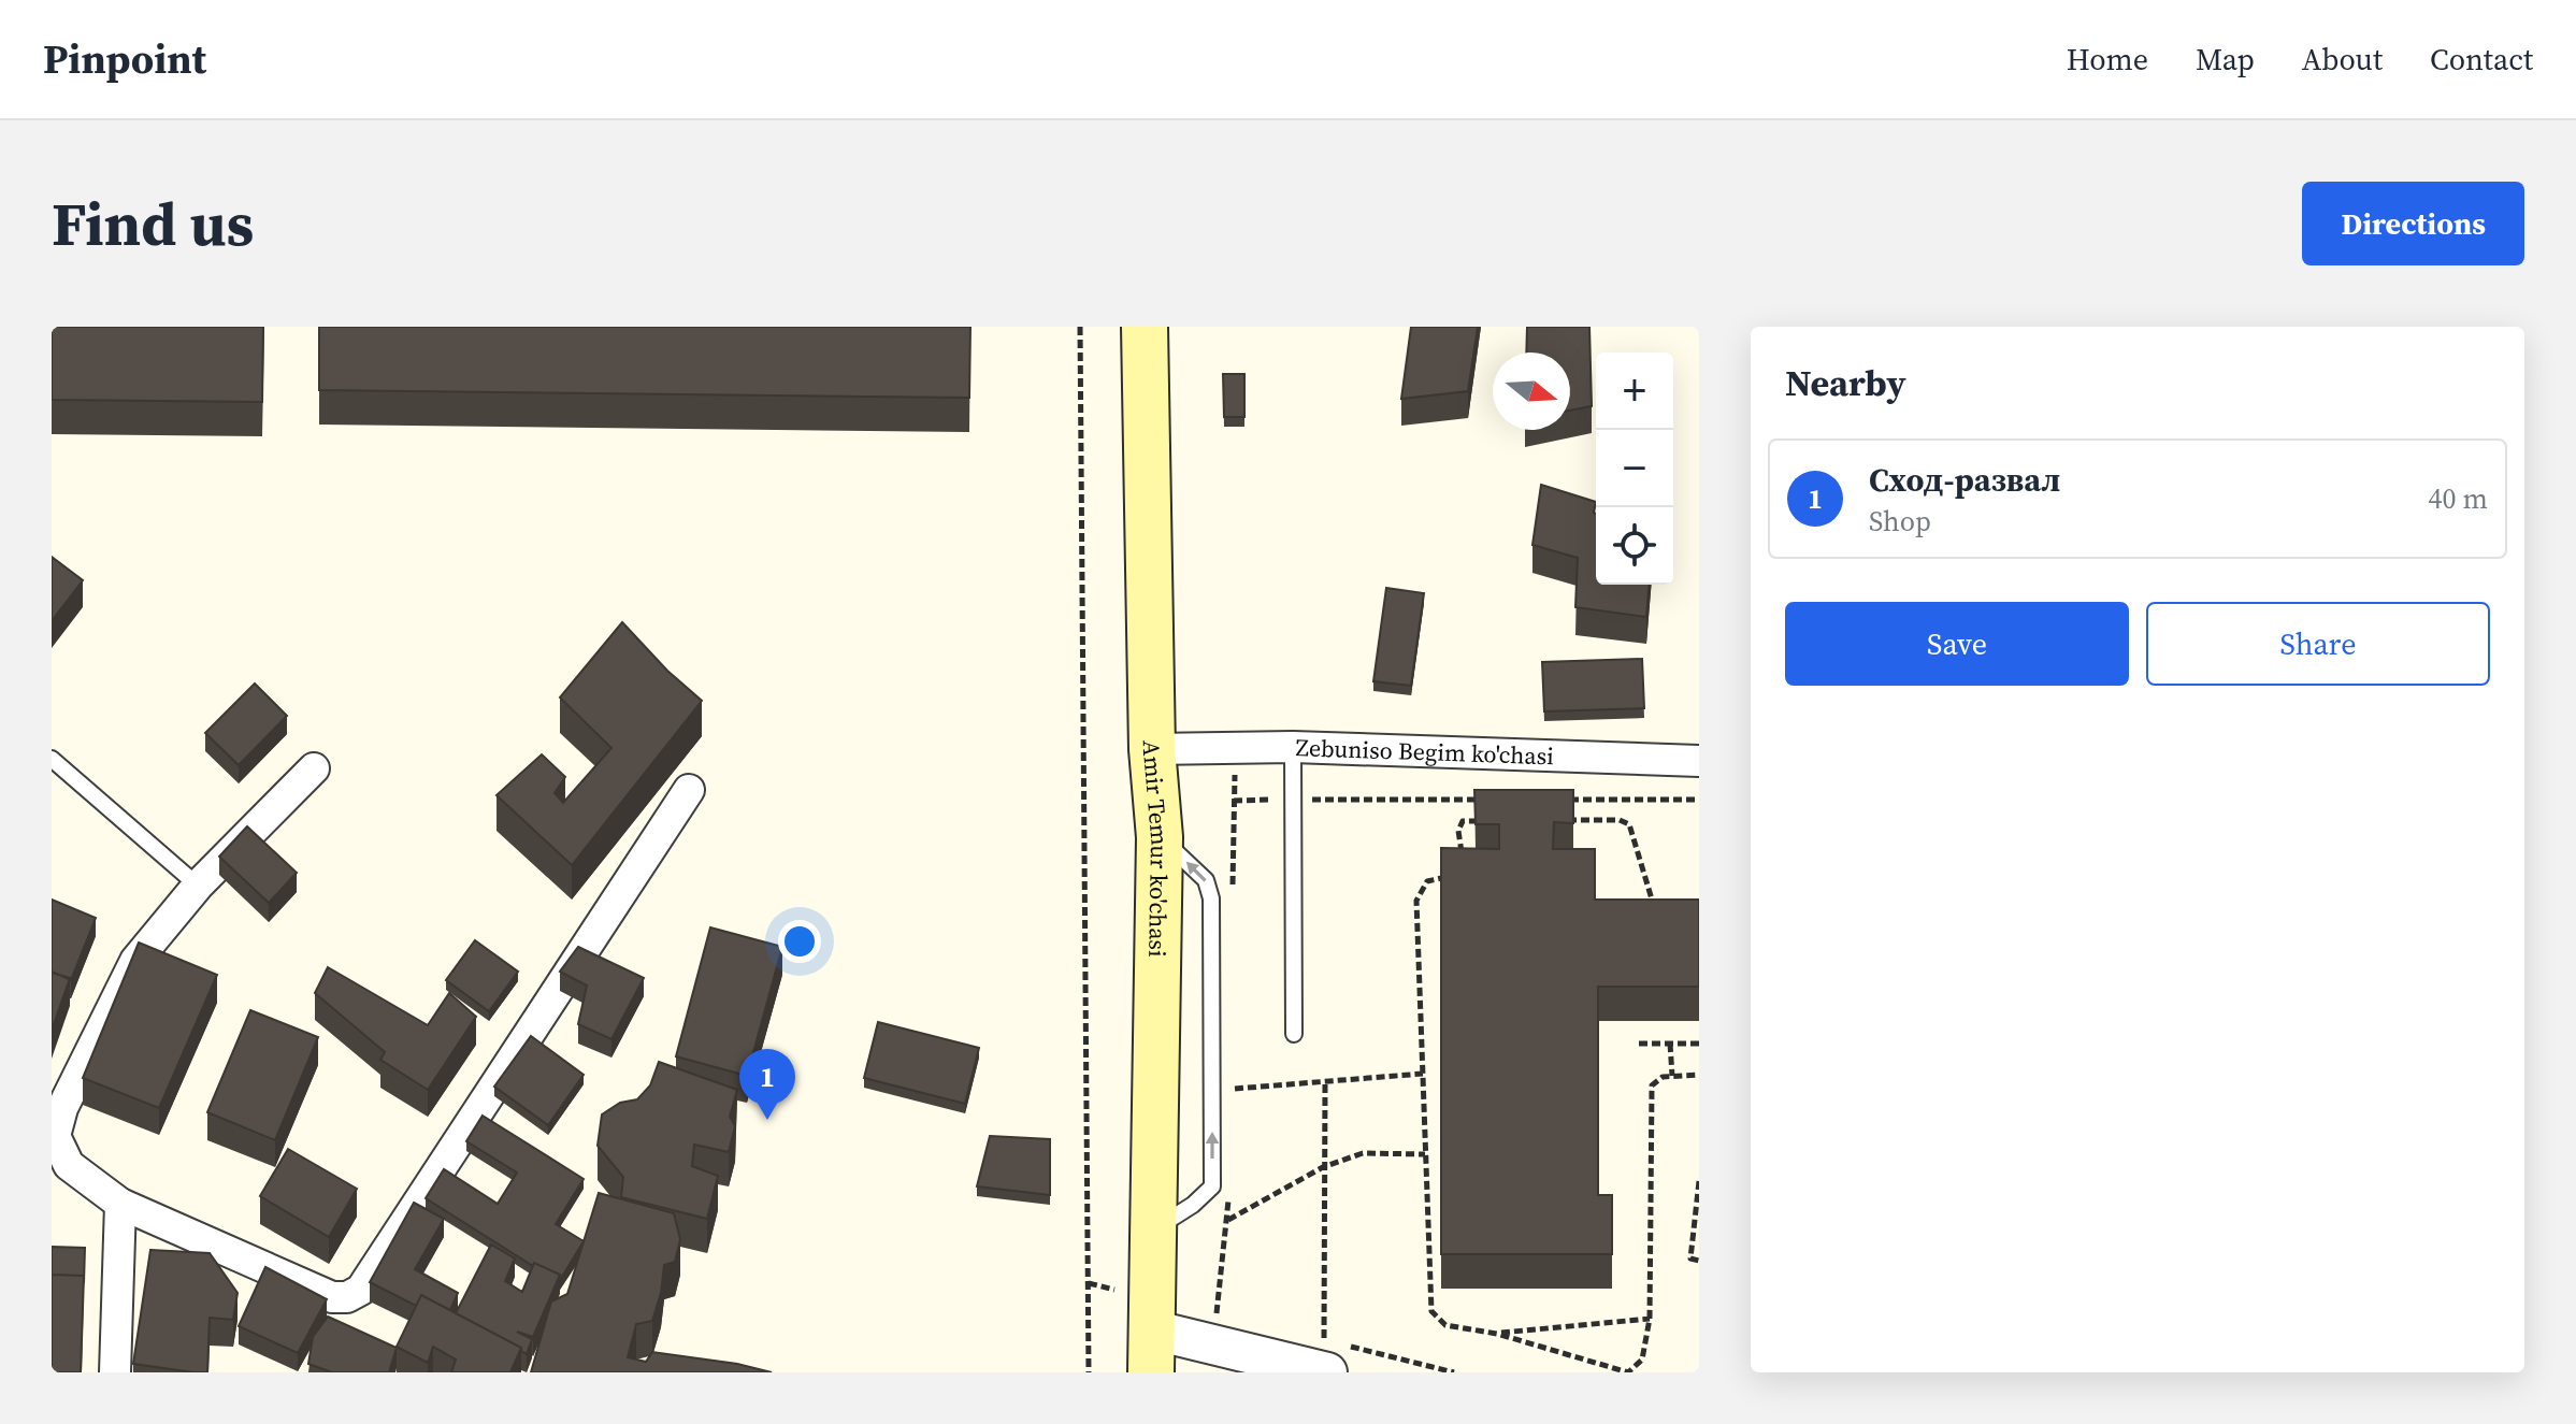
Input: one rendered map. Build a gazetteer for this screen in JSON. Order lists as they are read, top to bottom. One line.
{"streets":{"main road":["Amir Temur ko'chasi"],"street":["Zebuniso Begim ko'chasi"]},"crossings":[["Zebuniso Begim ko'chasi","Amir Temur ko'chasi"]],"north":"right","page":{"header":"Pinpoint","nav":["Home","Map","About","Contact"],"buttons":["Directions",["Save","Share"]],"title":"Find us","heading":"Nearby","map_buttons":["+","−"],"list":[{"mark":"1","name":"Сход-развал","note":"Shop","value":"40 m"}],"pins":"1"}}
